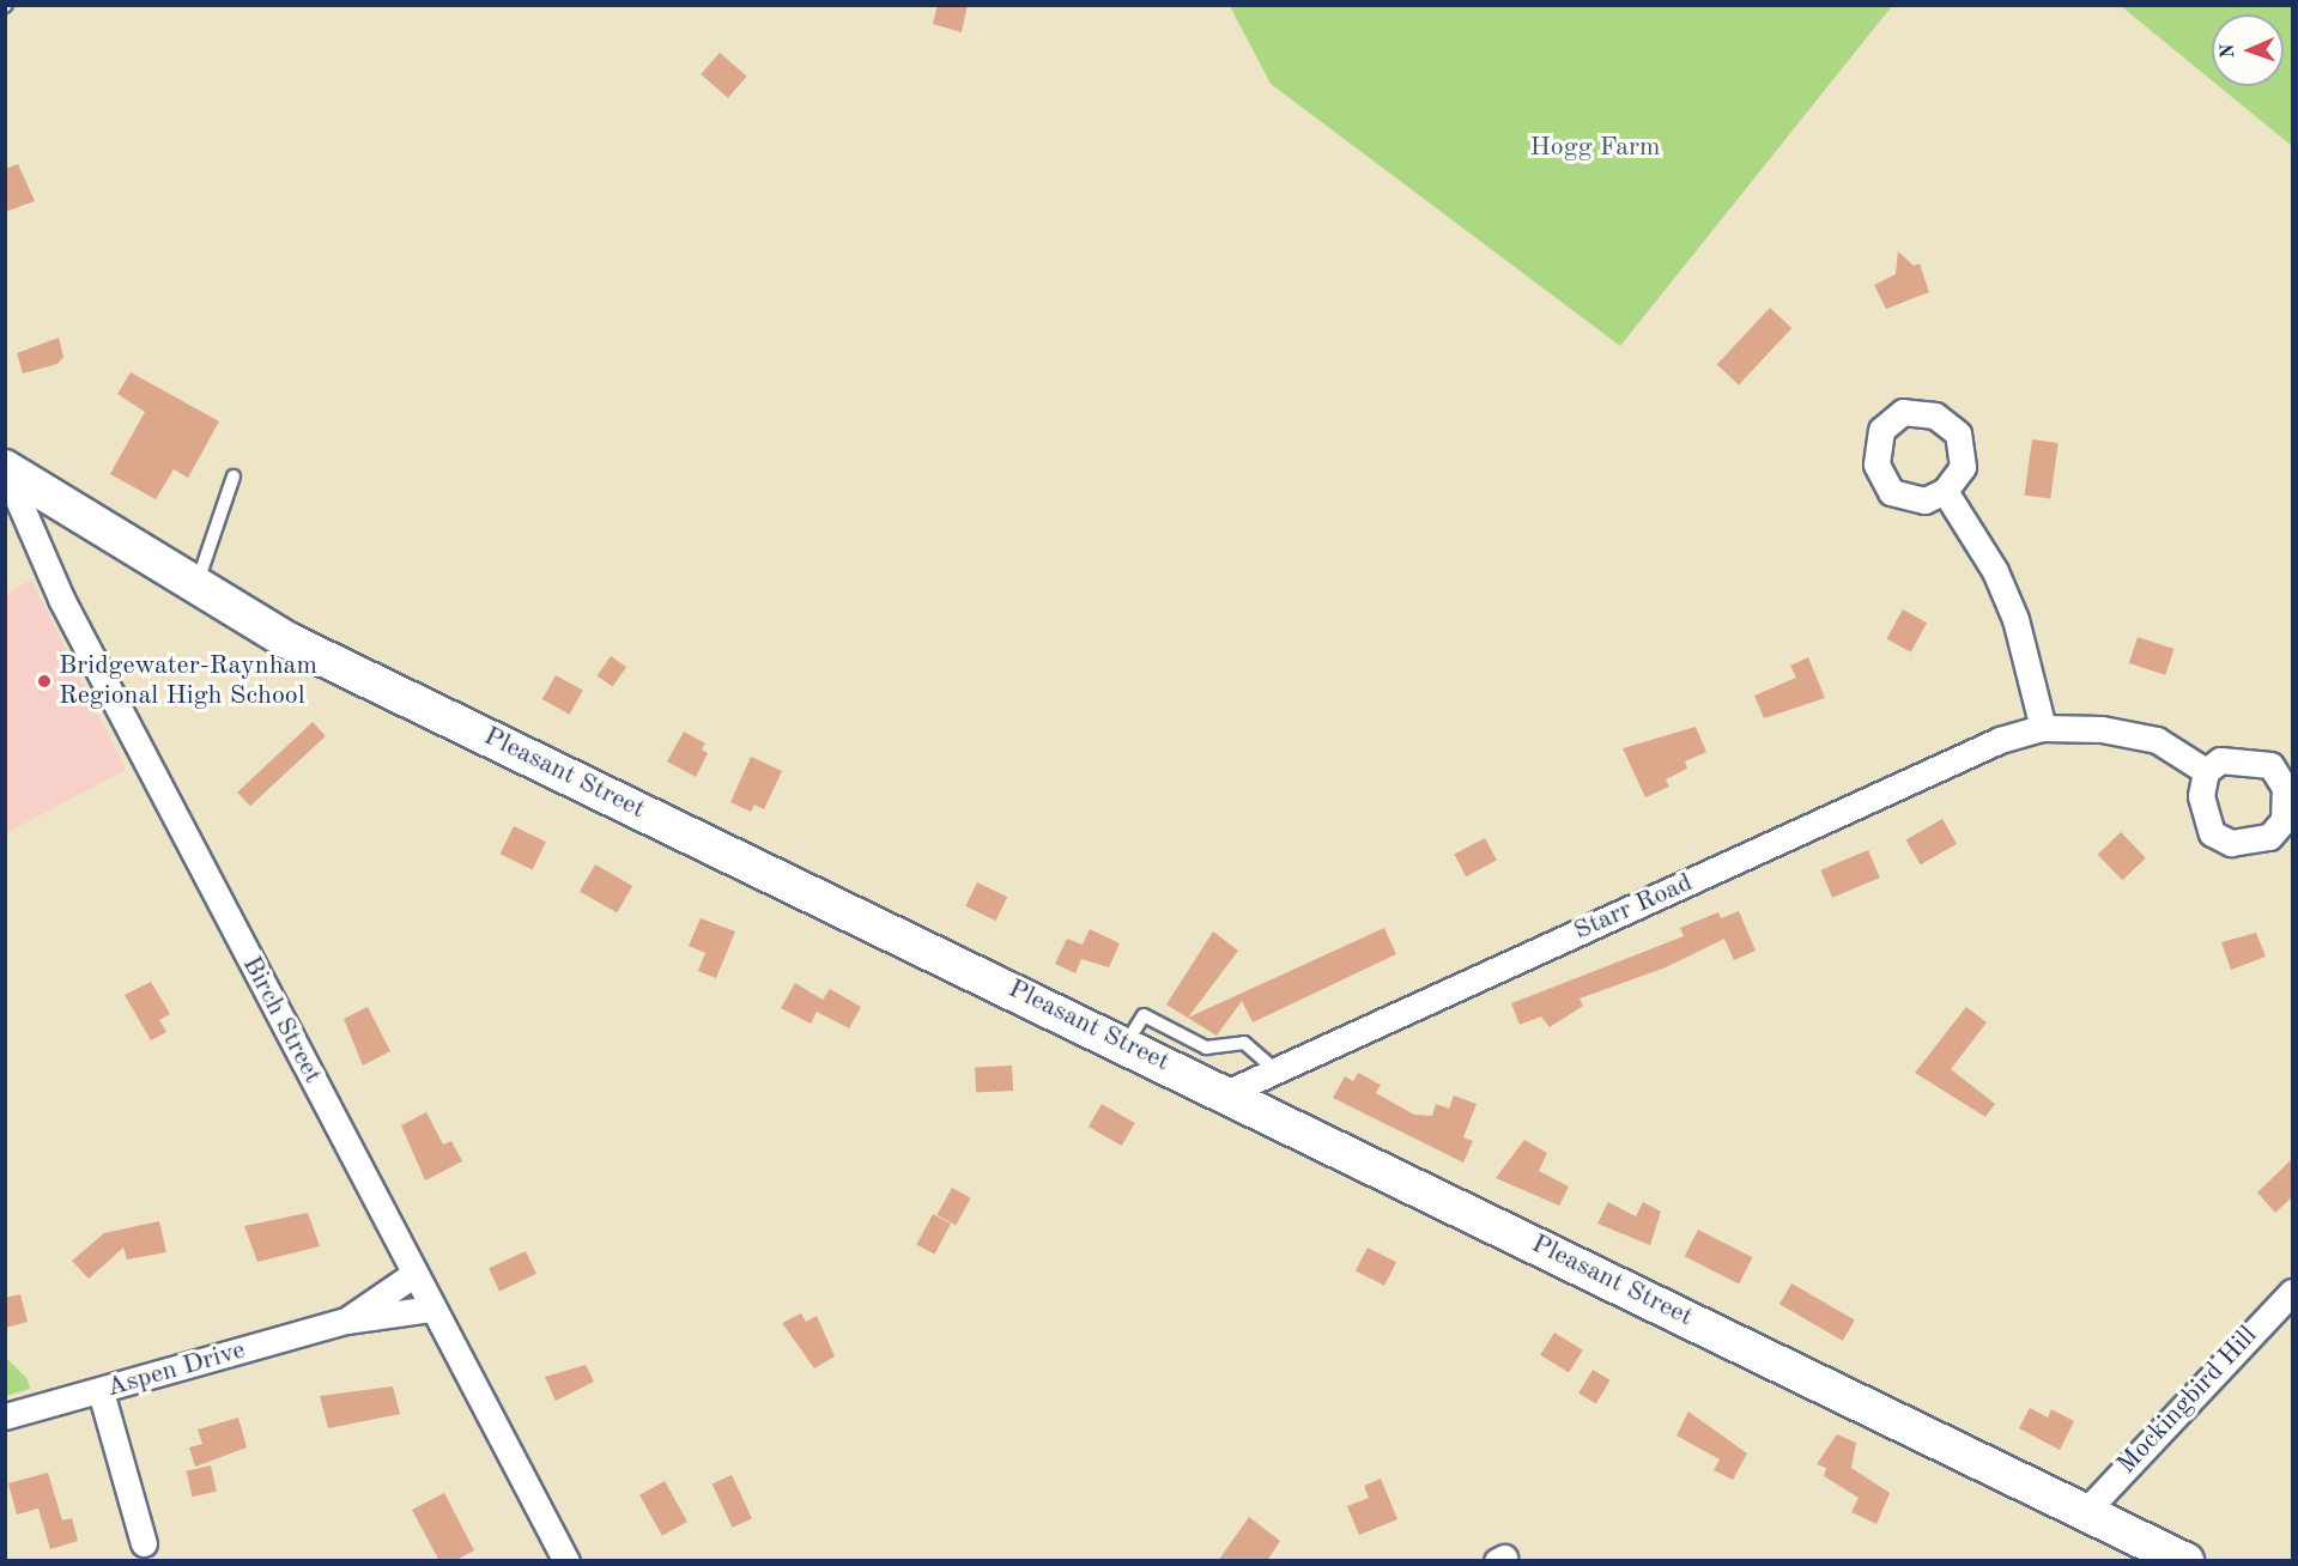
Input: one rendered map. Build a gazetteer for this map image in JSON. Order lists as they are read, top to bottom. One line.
{"streets":{"main road":["Pleasant Street"],"street":["Starr Road","Birch Street","Aspen Drive","Mockingbird Hill"]},"crossings":[["Pleasant Street","Starr Road"],["Pleasant Street","Birch Street"],["Pleasant Street","Mockingbird Hill"],["Birch Street","Aspen Drive"]],"parks":["Hogg Farm"],"places":["Bridgewater-Raynham Regional High School"],"north":"left"}
